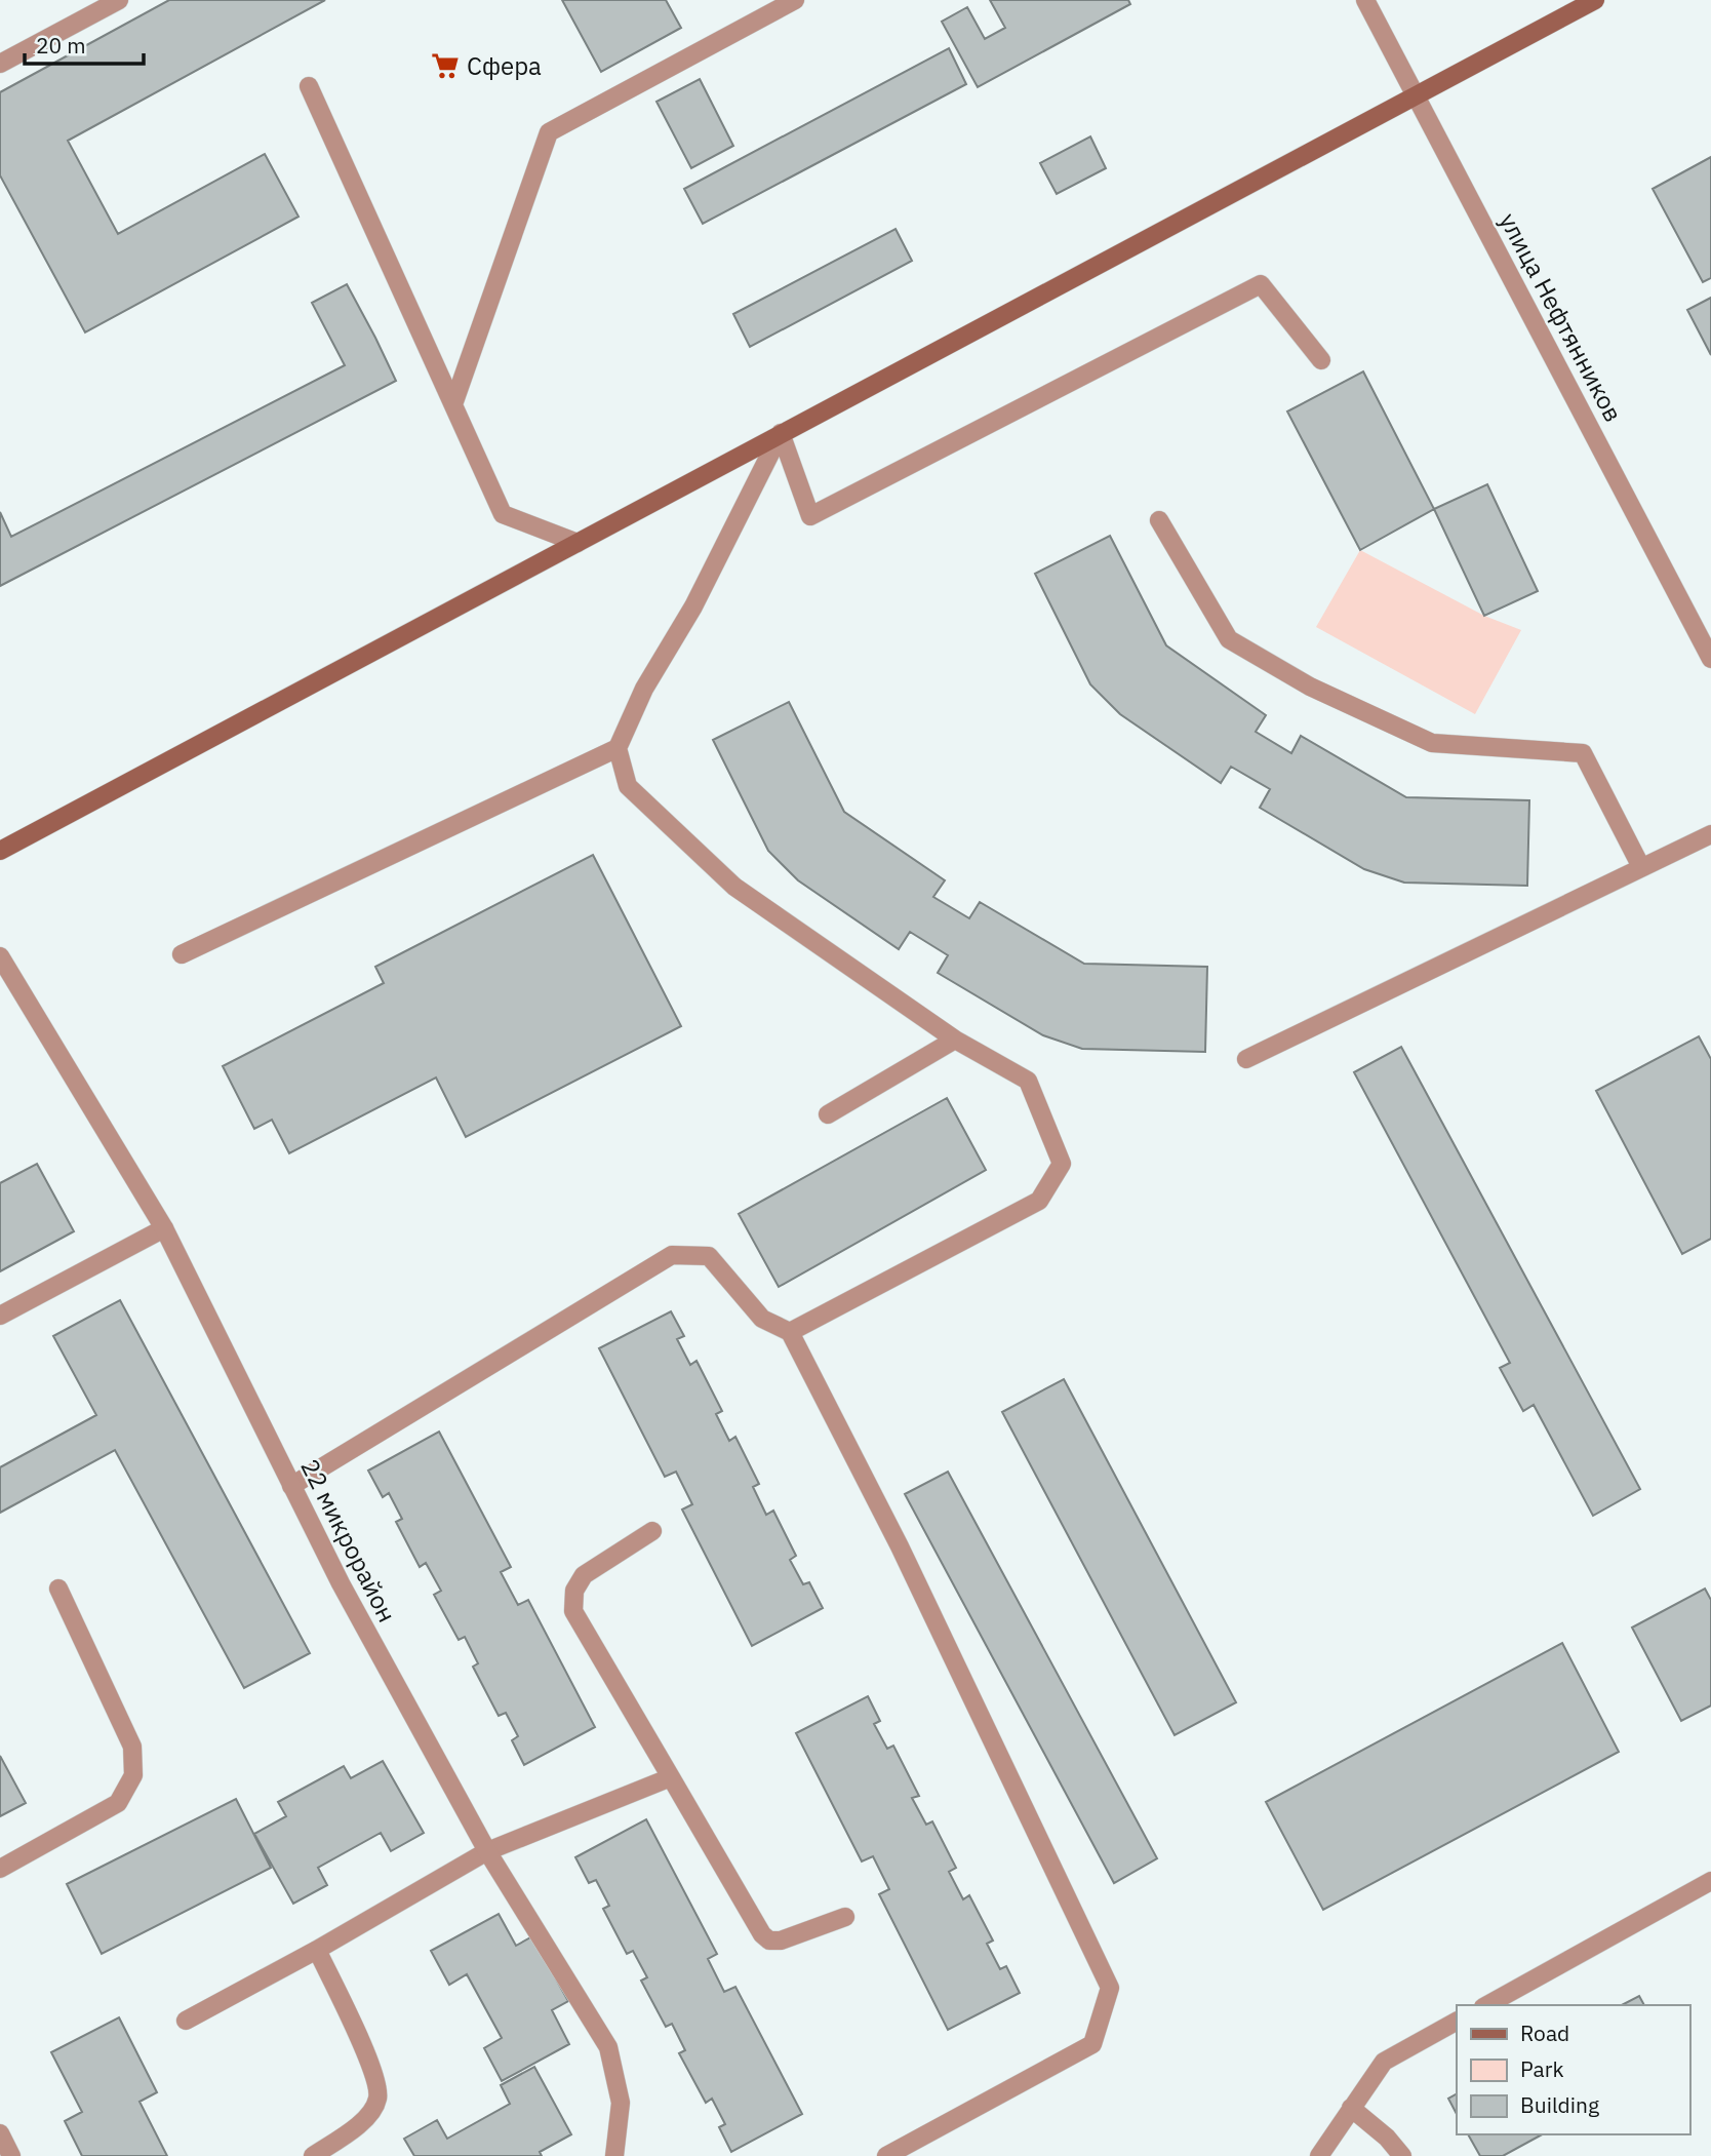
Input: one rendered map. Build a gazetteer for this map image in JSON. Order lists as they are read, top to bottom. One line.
{"streets":{"street":["улица Нефтянников","22 микрорайон"]},"places":{"supermarket":["Сфера"]},"legend":["Road","Park","Building"],"scale_bar":"20 m"}
